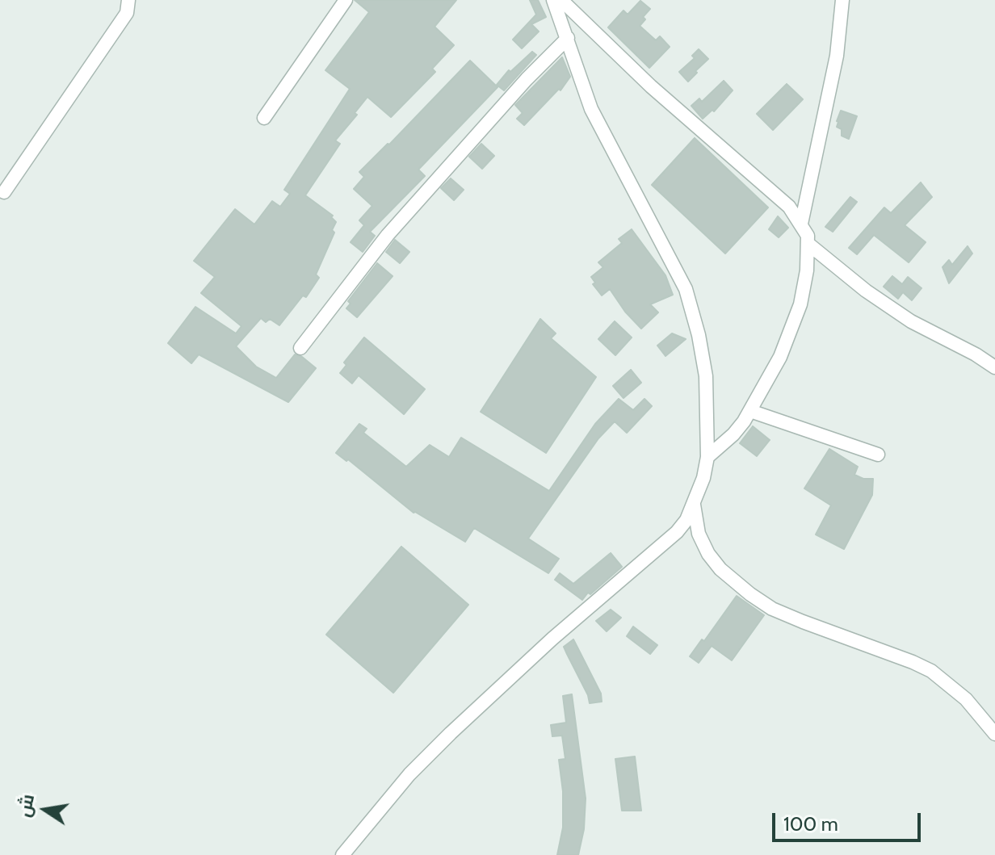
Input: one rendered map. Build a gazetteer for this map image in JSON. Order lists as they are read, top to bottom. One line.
{"scale_bar":"100 m","north":"left"}
